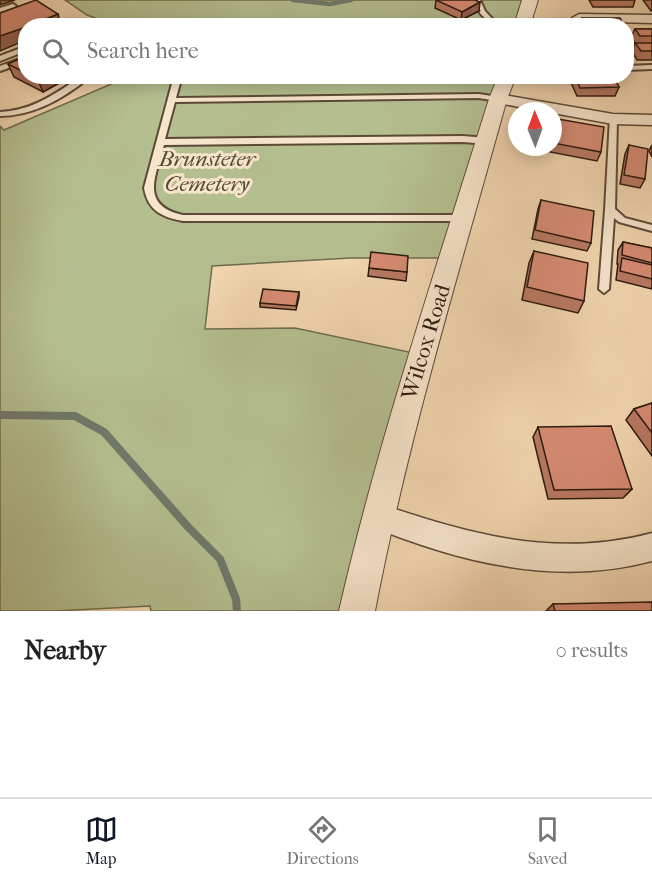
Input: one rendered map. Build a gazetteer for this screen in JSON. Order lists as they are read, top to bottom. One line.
{"streets":{"street":["Wilcox Road"]},"parks":["Brunsteter Cemetery"],"north":"top","page":{"search":"Search here","heading":["Nearby","0 results"],"nav":["Map","Directions","Saved"]}}
